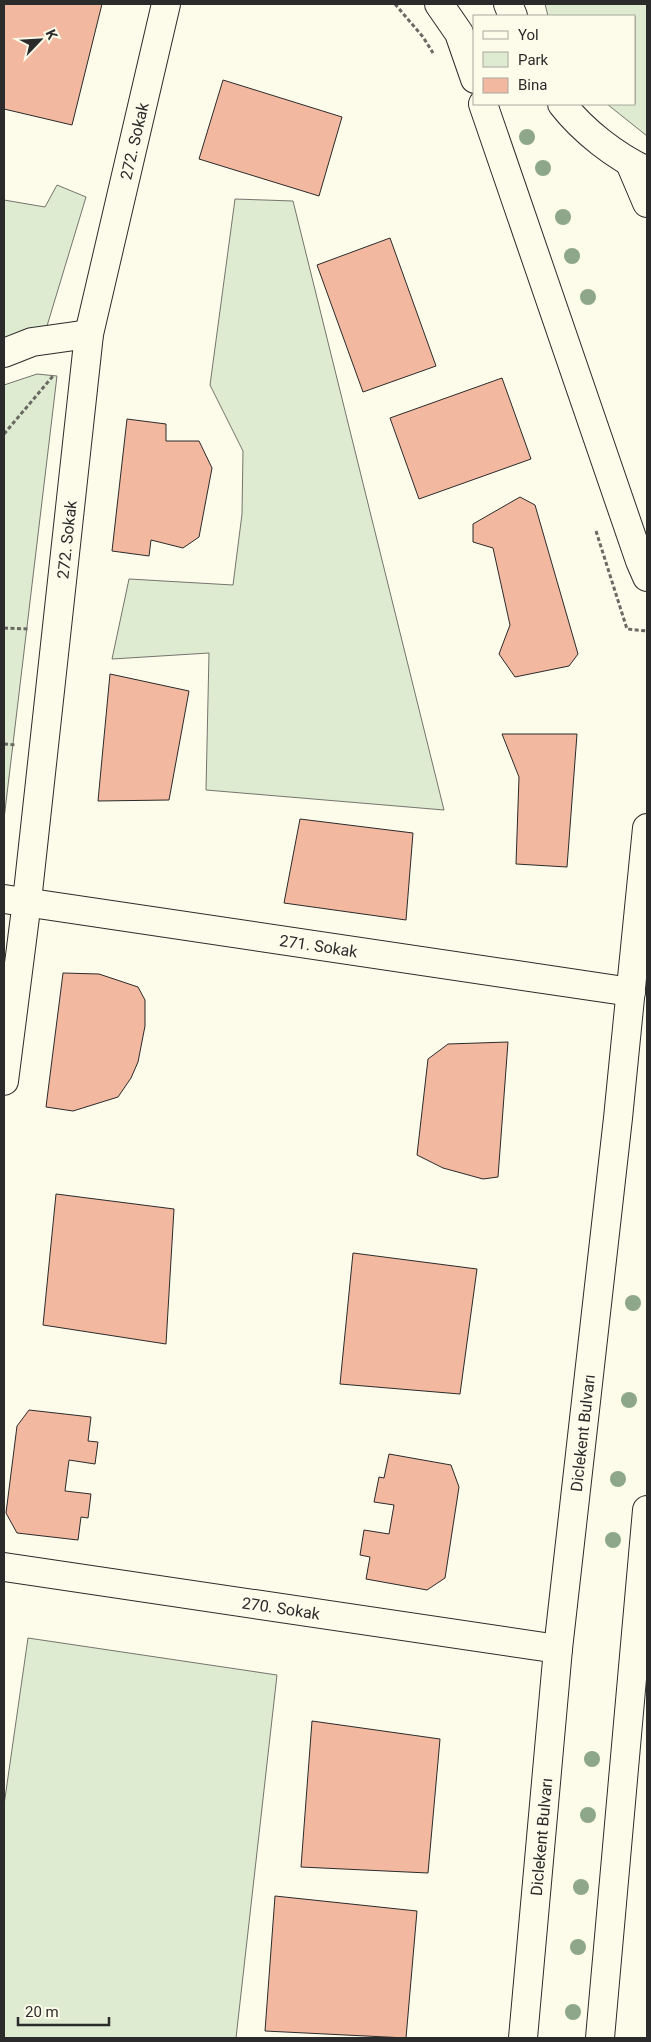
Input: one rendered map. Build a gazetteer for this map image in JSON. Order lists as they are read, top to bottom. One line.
{"streets":{"main road":["272. Sokak","271. Sokak","Diclekent Bulvarı","270. Sokak"]},"crossings":[["272. Sokak","271. Sokak"],["271. Sokak","Diclekent Bulvarı"],["Diclekent Bulvarı","270. Sokak"]],"legend":["Yol","Park","Bina"],"scale_bar":"20 m","north":"top right"}
